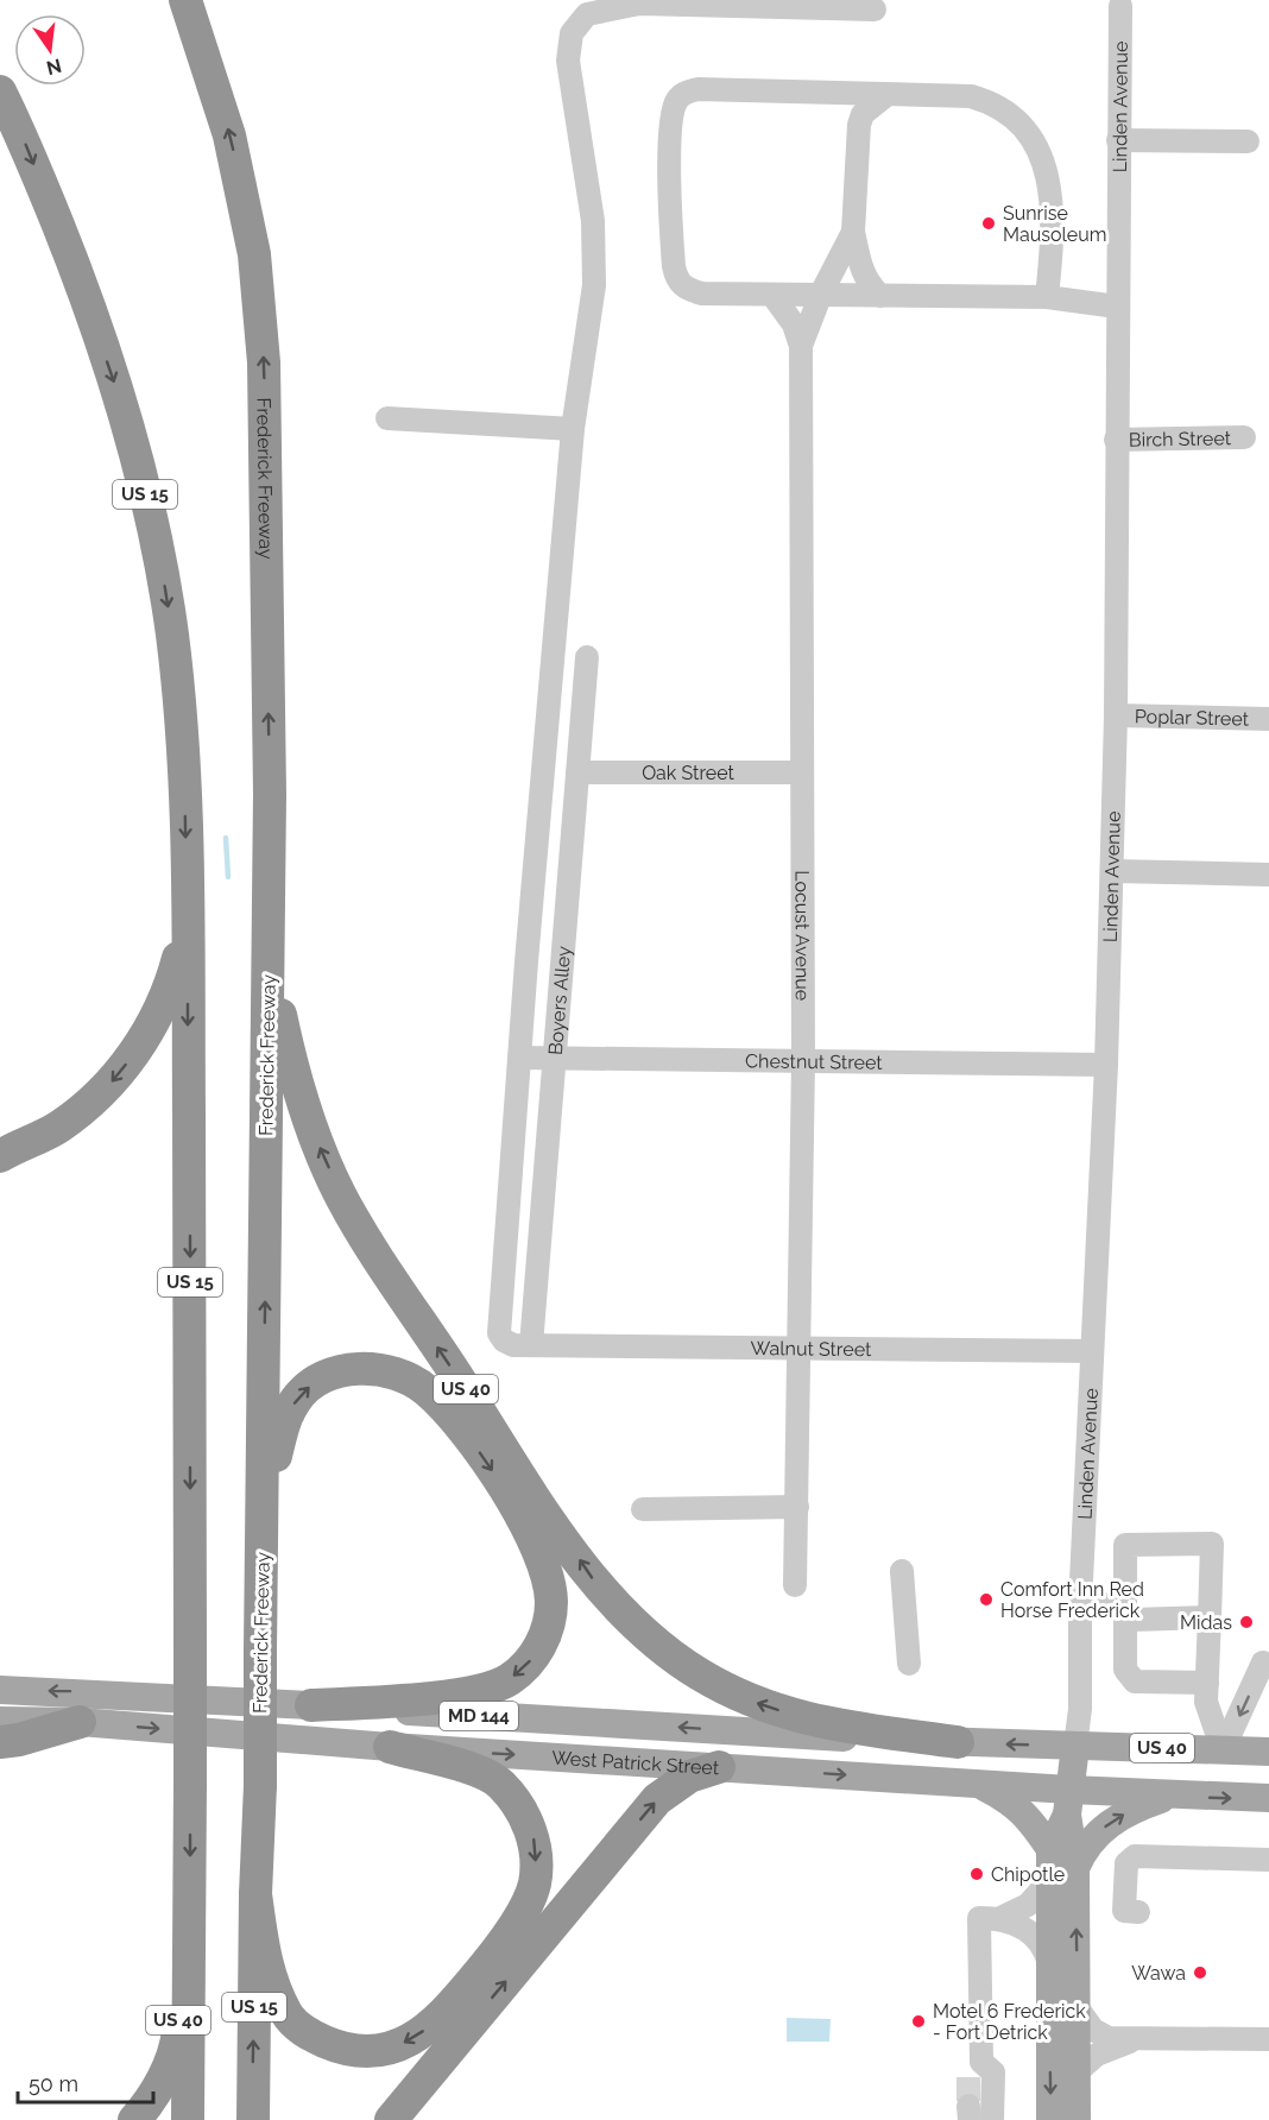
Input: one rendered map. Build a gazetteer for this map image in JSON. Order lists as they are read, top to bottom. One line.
{"streets":{"highway":["Frederick Freeway","US 15","US 40"],"main road":["MD 144","West Patrick Street"],"street":["Linden Avenue","Birch Street","Poplar Street","Oak Street","Locust Avenue","Boyers Alley","Chestnut Street","Walnut Street"]},"crossings":[["Linden Avenue","Birch Street"],["Linden Avenue","Poplar Street"],["Linden Avenue","Chestnut Street"],["Linden Avenue","Walnut Street"],["Linden Avenue","West Patrick Street"],["Frederick Freeway","US 40"],["US 15","US 40"],["Oak Street","Locust Avenue"],["Oak Street","Boyers Alley"],["Locust Avenue","Chestnut Street"],["Locust Avenue","Walnut Street"],["Boyers Alley","Chestnut Street"],["Boyers Alley","Walnut Street"],["Chestnut Street","Walnut Street"],["US 40","West Patrick Street"]],"places":["Sunrise Mausoleum","Comfort Inn Red Horse Frederick","Midas","Chipotle","Wawa","Motel 6 Frederick - Fort Detrick"],"scale_bar":"50 m","north":"bottom"}
